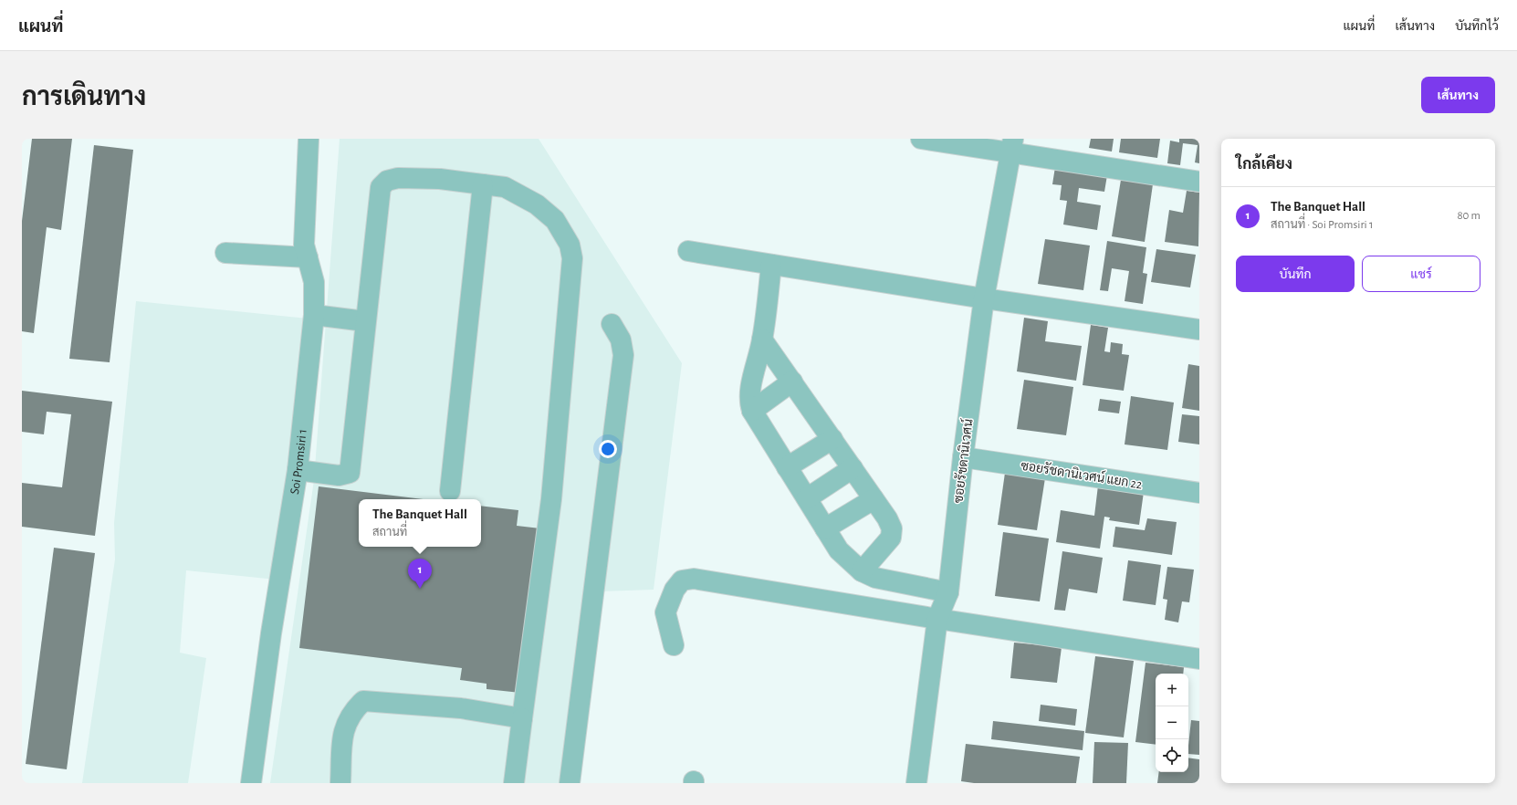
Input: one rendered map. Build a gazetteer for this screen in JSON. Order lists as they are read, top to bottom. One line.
{"streets":{"street":["ซอยรัชดานิเวศน์","Soi Promsiri 1","ซอยรัชดานิเวศน์ แยก 22"]},"crossings":[["ซอยรัชดานิเวศน์","ซอยรัชดานิเวศน์ แยก 22"]],"page":{"header":"แผนที่","nav":["แผนที่","เส้นทาง","บันทึกไว้"],"buttons":["เส้นทาง",["บันทึก","แชร์"]],"title":"การเดินทาง","heading":"ใกล้เคียง","list":[{"mark":"1","name":"The Banquet Hall","note":"สถานที่ · Soi Promsiri 1","value":"80 m"}],"popup":["The Banquet Hall","สถานที่"],"pins":"1","map_buttons":["+","−"]}}
